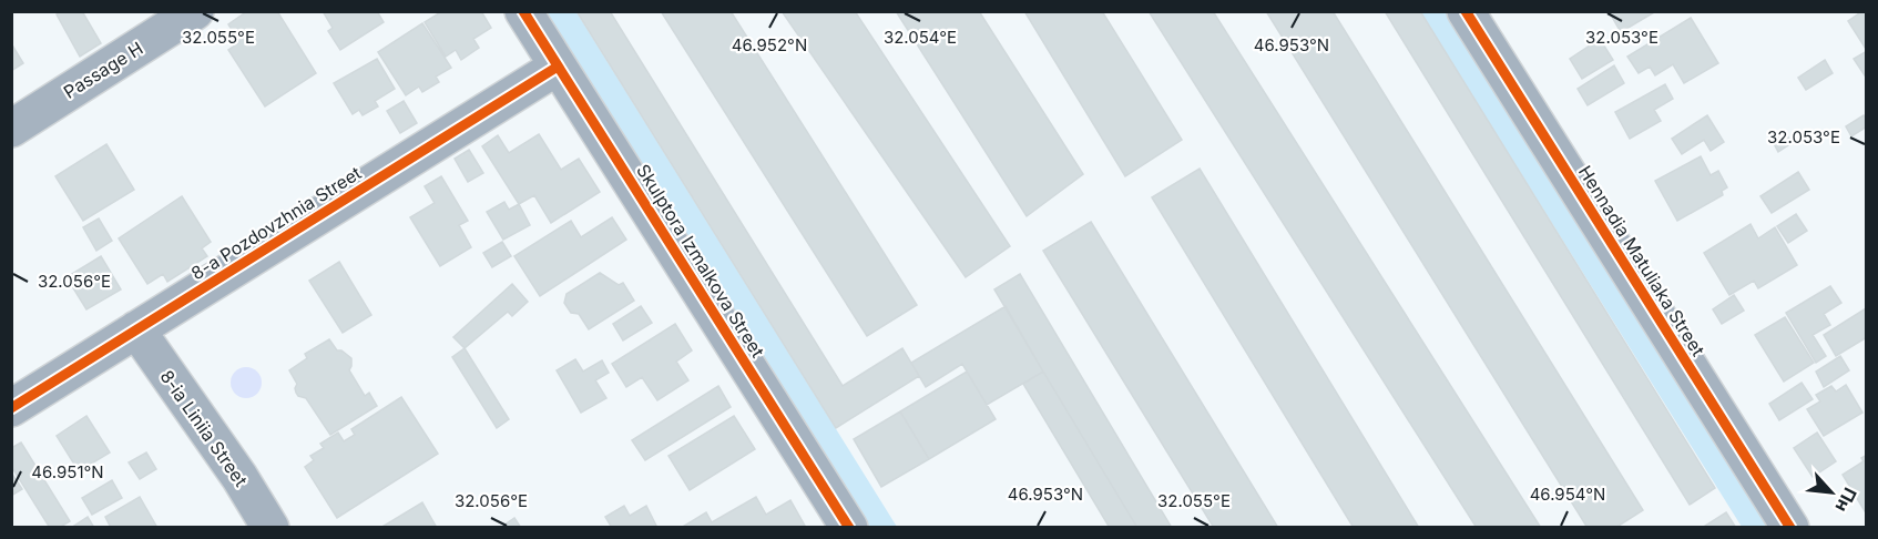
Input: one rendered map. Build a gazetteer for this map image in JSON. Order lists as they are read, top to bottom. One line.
{"streets":{"street":["Passage H","8-a Pozdovzhnia Street","Skulptora Izmalkova Street","Hennadia Matuliaka Street","8-ia Liniia Street"]},"crossings":[["8-a Pozdovzhnia Street","Skulptora Izmalkova Street"],["8-a Pozdovzhnia Street","8-ia Liniia Street"]],"north":"bottom right","coordinates":["32.055°E","32.054°E","32.053°E","46.952°N","46.953°N","32.056°E","46.951°N","46.954°N"]}
